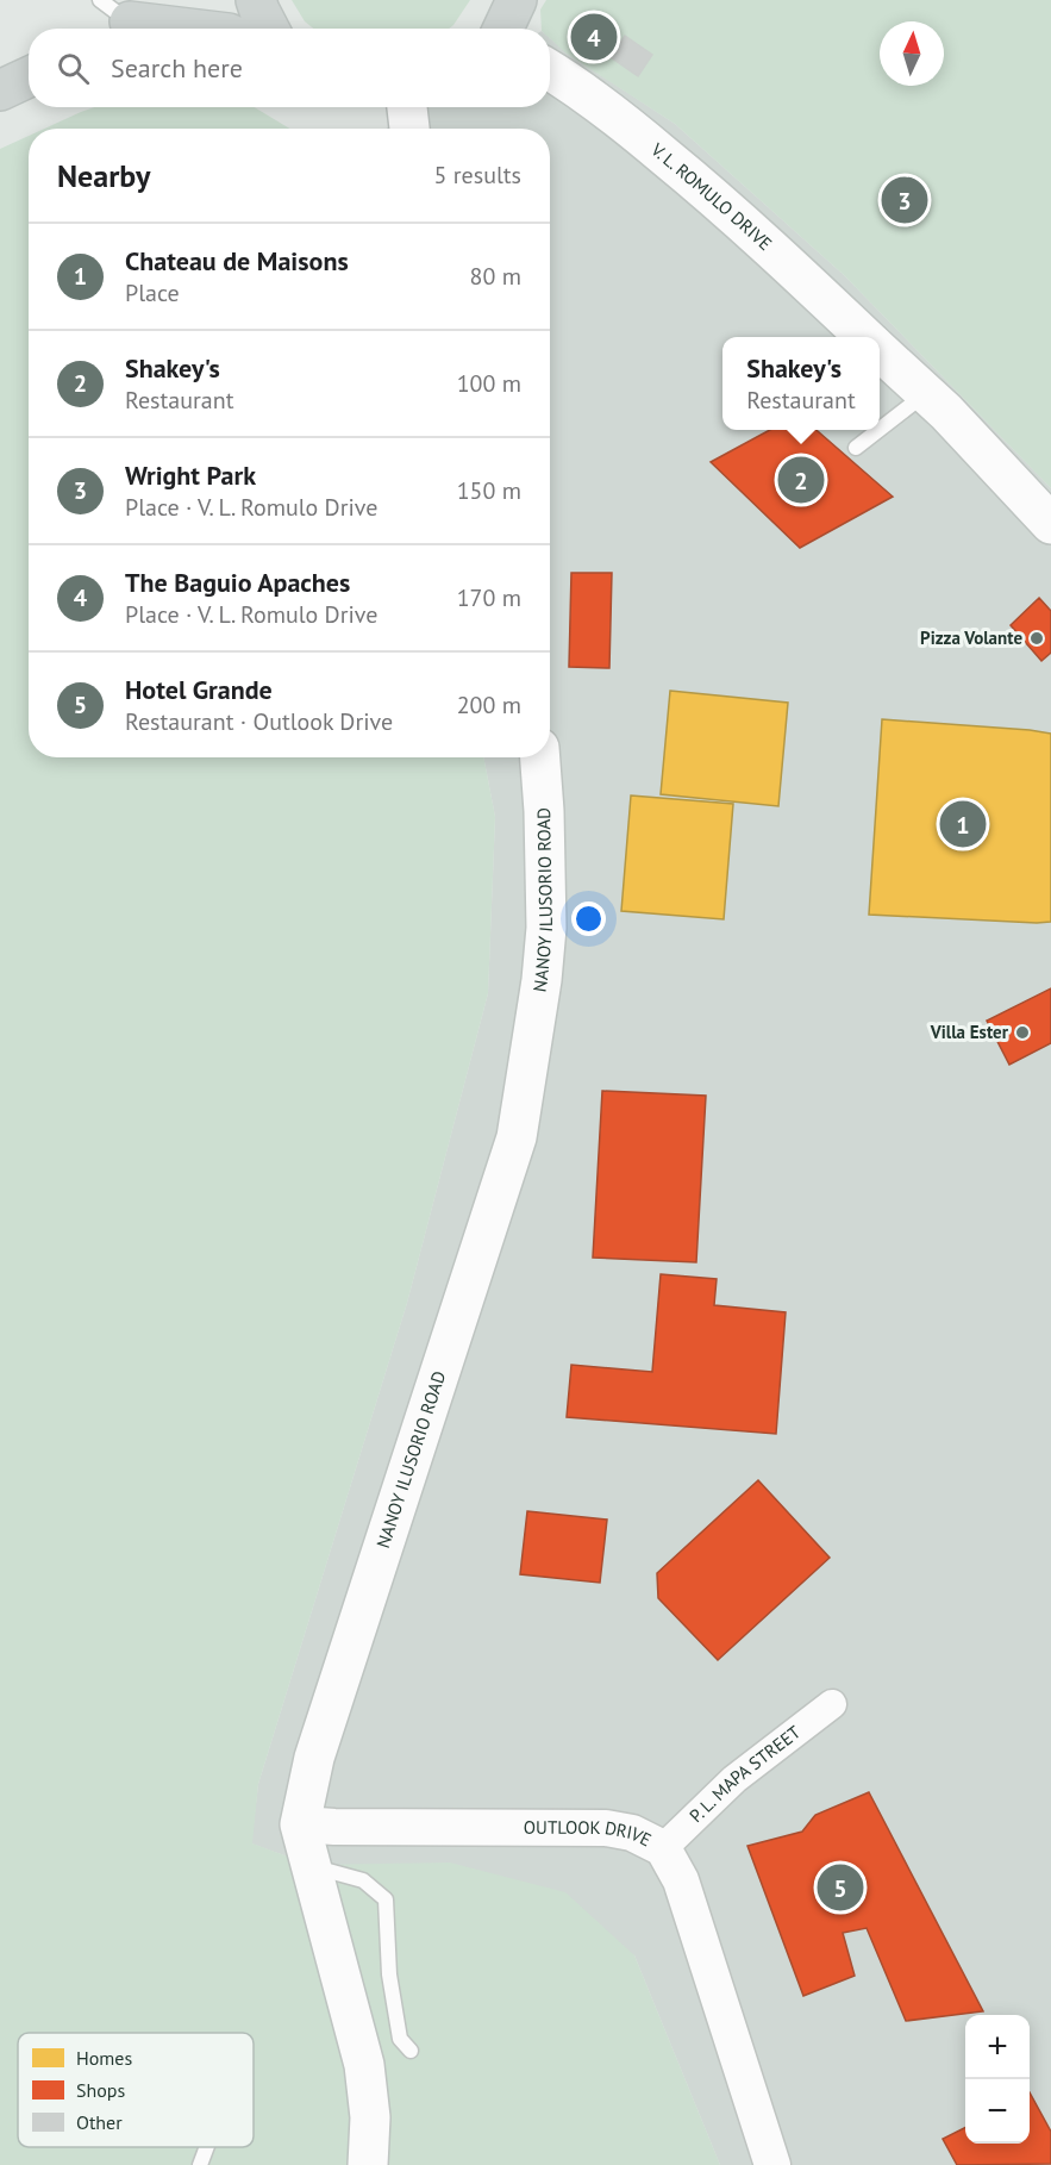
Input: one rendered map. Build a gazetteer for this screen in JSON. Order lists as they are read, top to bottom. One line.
{"streets":{"main road":["V. L. ROMULO DRIVE","NANOY ILUSORIO ROAD"],"street":["P. L. MAPA STREET","OUTLOOK DRIVE"]},"crossings":[["NANOY ILUSORIO ROAD","OUTLOOK DRIVE"],["P. L. MAPA STREET","OUTLOOK DRIVE"]],"places":["Pizza Volante","Villa Ester"],"legend":["Homes","Shops","Other"],"north":"top","page":{"pins":["4","3","2","1","5"],"search":"Search here","heading":["Nearby","5 results"],"list":[{"mark":"1","name":"Chateau de Maisons","note":"Place","value":"80 m"},{"mark":"2","name":"Shakey's","note":"Restaurant","value":"100 m"},{"mark":"3","name":"Wright Park","note":"Place · V. L. Romulo Drive","value":"150 m"},{"mark":"4","name":"The Baguio Apaches","note":"Place · V. L. Romulo Drive","value":"170 m"},{"mark":"5","name":"Hotel Grande","note":"Restaurant · Outlook Drive","value":"200 m"}],"popup":["Shakey's","Restaurant"],"map_buttons":["+","−"]}}
